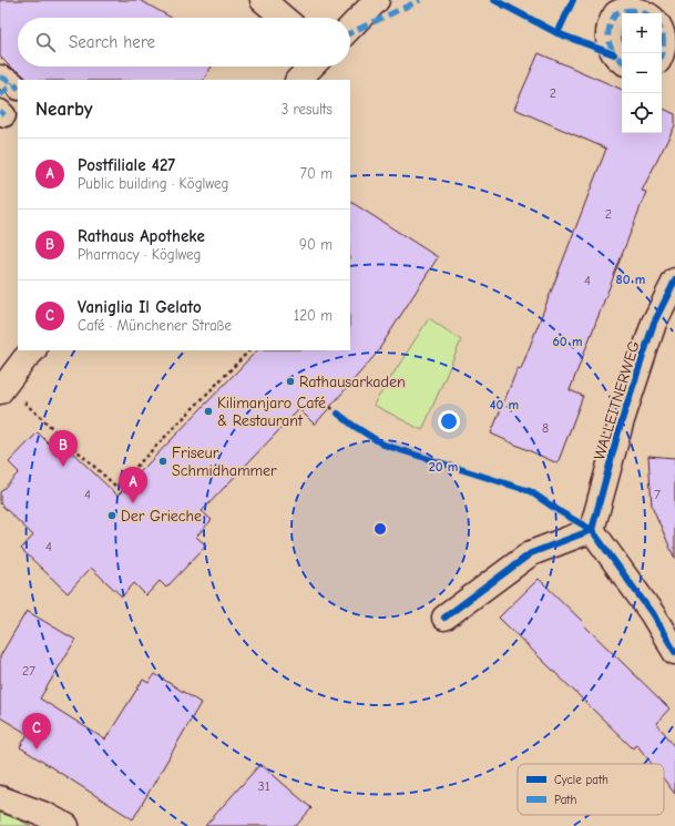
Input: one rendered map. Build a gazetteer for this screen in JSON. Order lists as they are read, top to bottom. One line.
{"streets":{"street":["WALLEITNERWEG"]},"places":["Rathausarkaden","Kilimanjaro Café & Restaurant","Friseur Schmidhammer","Der Grieche"],"house_numbers":["2","2","4","8","4","7","4","27","31"],"legend":["Cycle path","Path"],"page":{"map_buttons":["+","−"],"search":"Search here","heading":["Nearby","3 results"],"list":[{"mark":"A","name":"Postfiliale 427","note":"Public building · Köglweg","value":"70 m"},{"mark":"B","name":"Rathaus Apotheke","note":"Pharmacy · Köglweg","value":"90 m"},{"mark":"C","name":"Vaniglia Il Gelato","note":"Café · Münchener Straße","value":"120 m"}],"pins":["B","A","C"]},"rings":["80 m","60 m","40 m","20 m"]}
